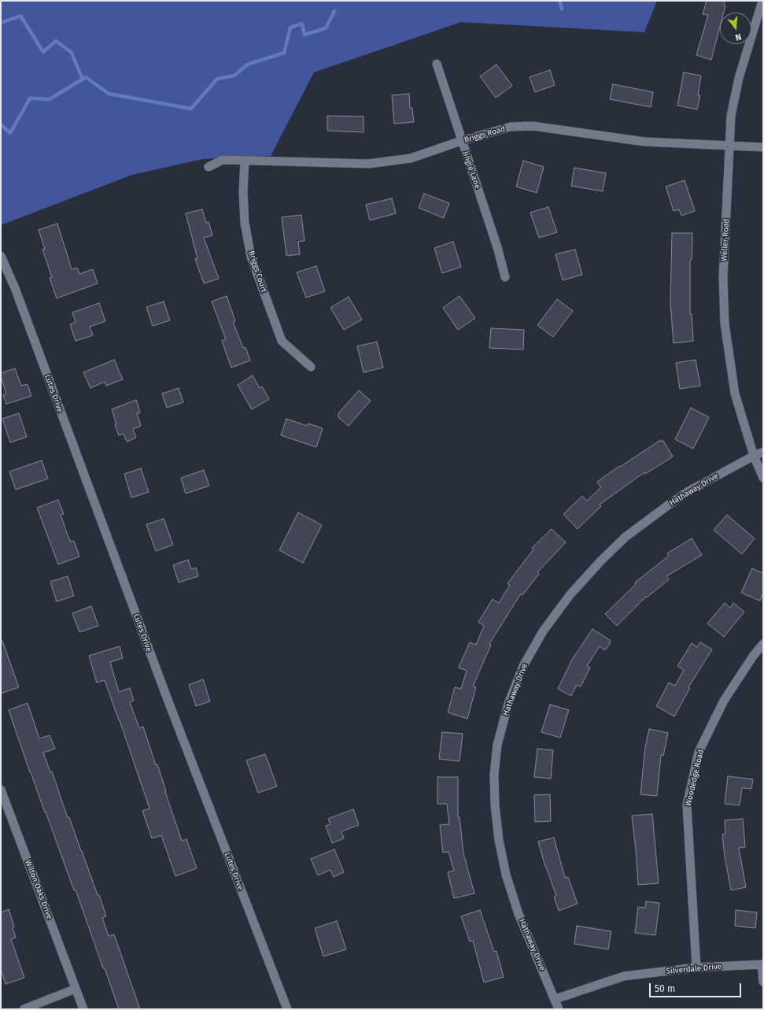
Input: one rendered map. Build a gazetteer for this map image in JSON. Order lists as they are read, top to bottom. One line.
{"streets":{"street":["Briggs Road","Jingle Lane","Weller Road","Briggs Court","Lutes Drive","Hathaway Drive","Woodedge Road","Wilton Oaks Drive","Silverdale Drive"]},"crossings":[["Briggs Road","Jingle Lane"],["Briggs Road","Weller Road"],["Briggs Road","Briggs Court"],["Weller Road","Hathaway Drive"],["Hathaway Drive","Silverdale Drive"],["Woodedge Road","Silverdale Drive"]],"scale_bar":"50 m","north":"bottom"}
